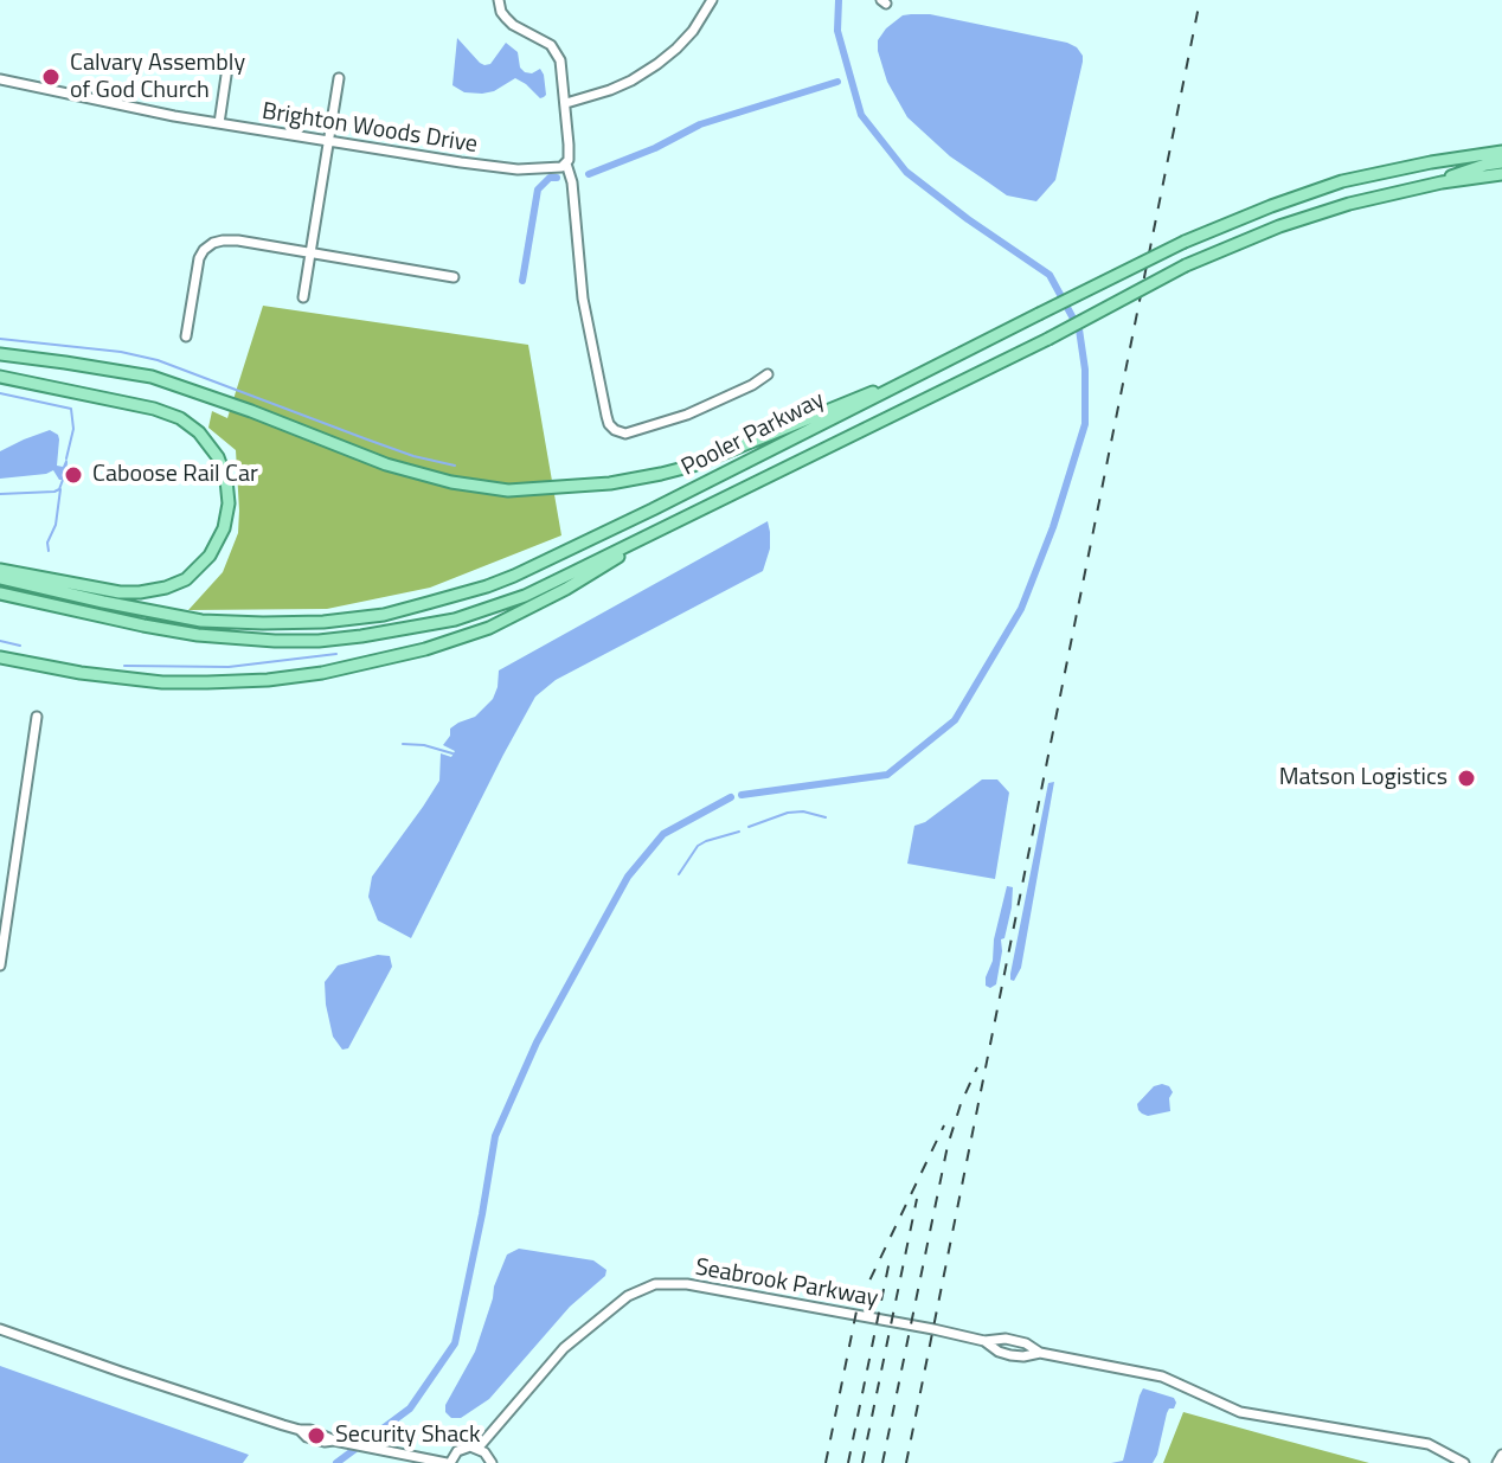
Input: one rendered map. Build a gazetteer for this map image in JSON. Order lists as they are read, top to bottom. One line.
{"streets":{"main road":["Pooler Parkway"],"street":["Brighton Woods Drive","Seabrook Parkway"]},"places":["Calvary Assembly of God Church","Caboose Rail Car","Matson Logistics","Security Shack"]}
